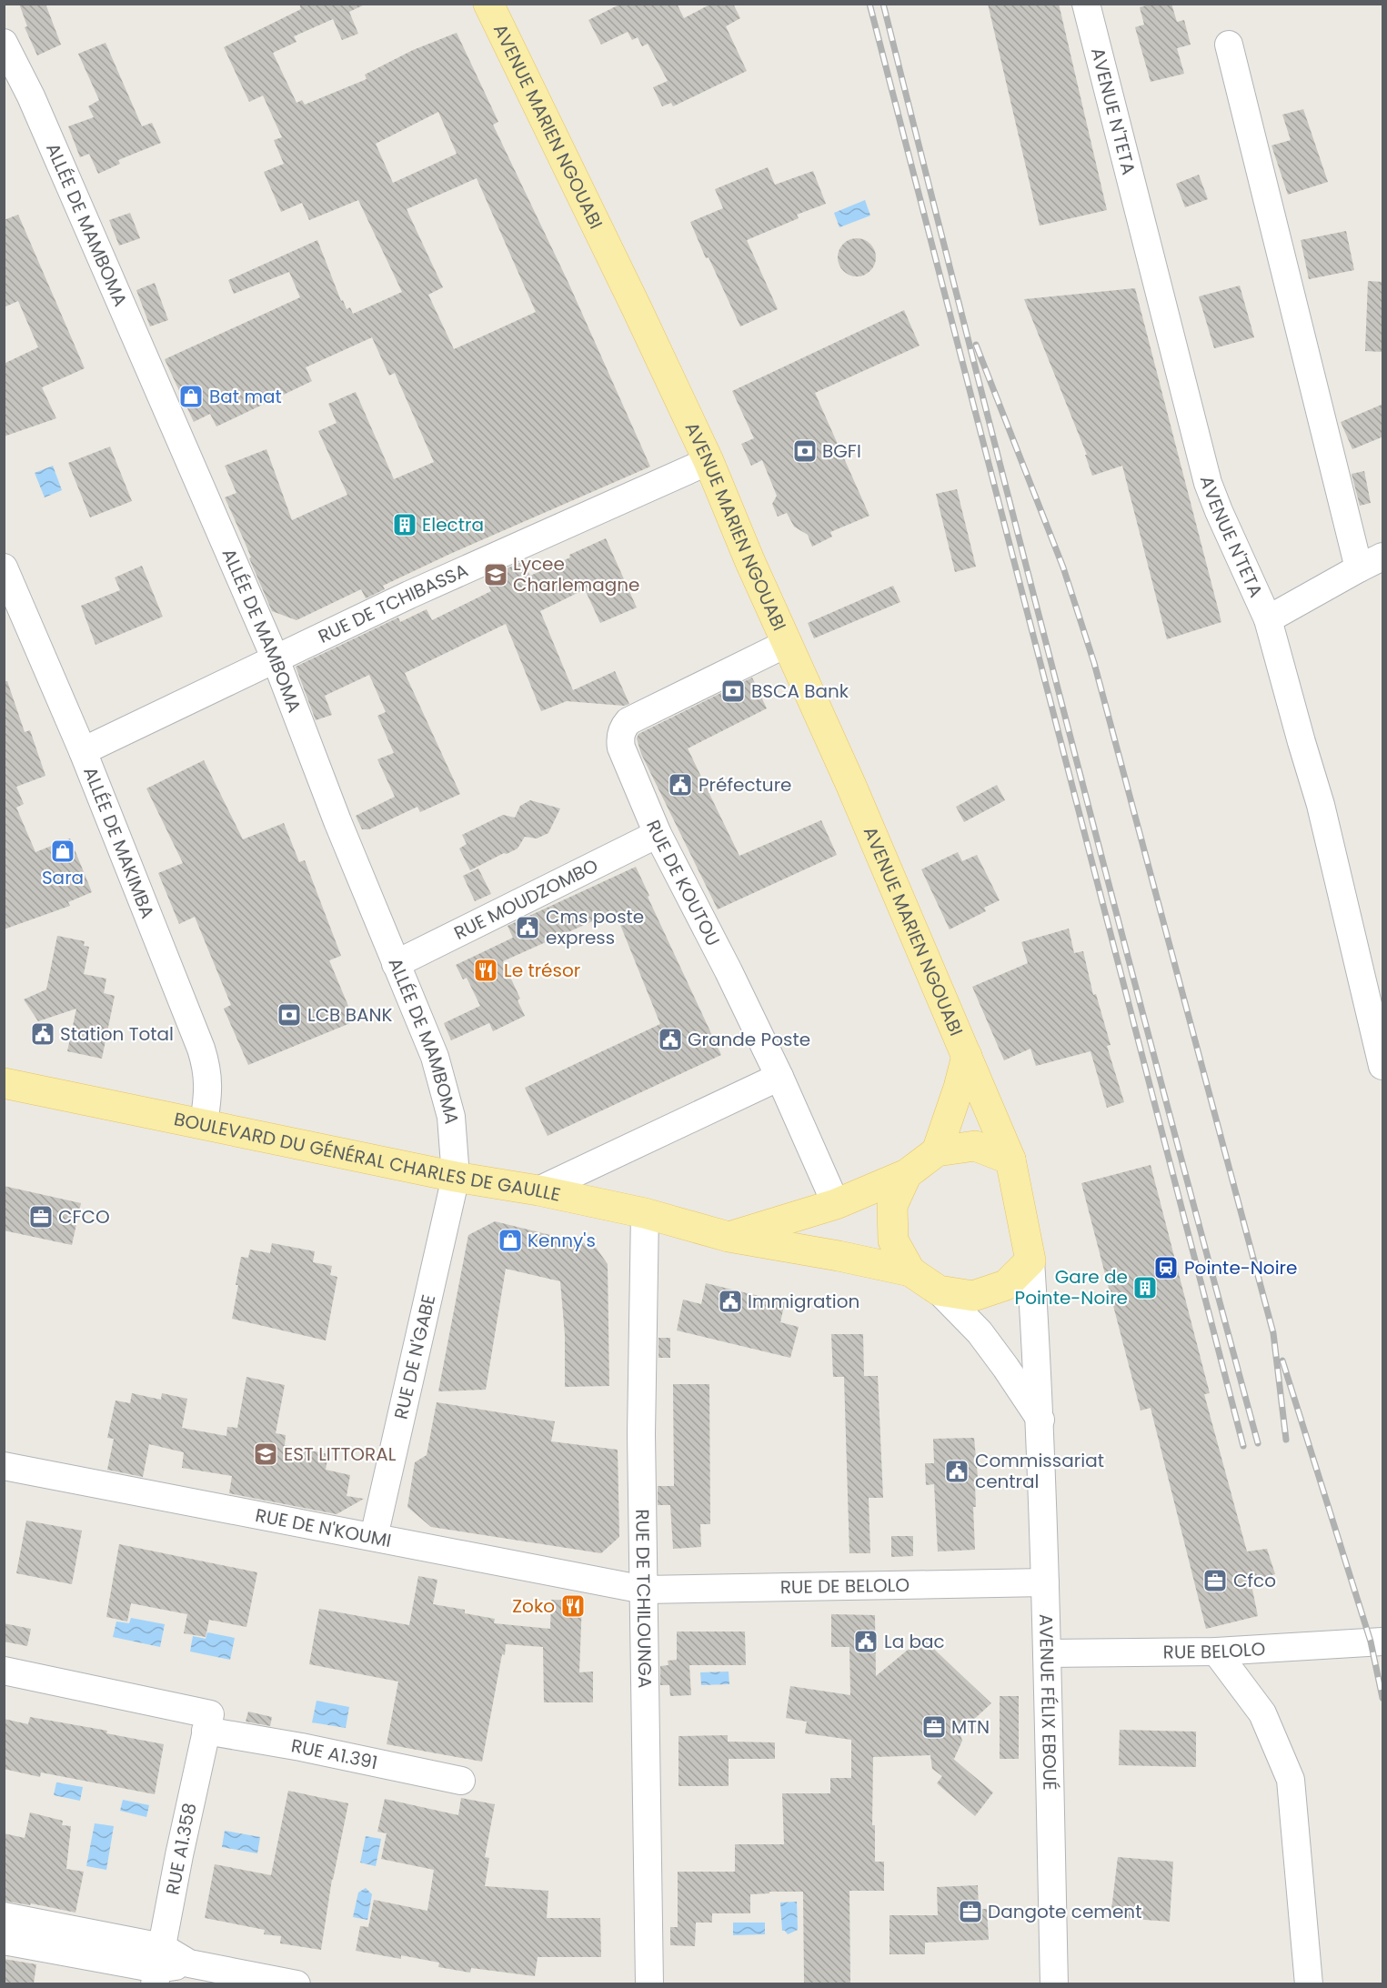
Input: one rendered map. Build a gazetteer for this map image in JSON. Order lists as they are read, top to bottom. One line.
{"streets":{"main road":["AVENUE MARIEN NGOUABI","BOULEVARD DU GÉNÉRAL CHARLES DE GAULLE"],"street":["AVENUE N'TETA","ALLÉE DE MAMBOMA","RUE DE TCHIBASSA","ALLÉE DE MAKIMBA","RUE DE KOUTOU","RUE MOUDZOMBO","RUE DE N'GABE","RUE DE N'KOUMI","RUE DE BELOLO","RUE DE TCHILOUNGA","RUE BELOLO","AVENUE FÉLIX EBOUÉ","RUE A1.391","RUE A1.358"]},"crossings":[["AVENUE MARIEN NGOUABI","RUE DE TCHIBASSA"],["AVENUE MARIEN NGOUABI","RUE DE KOUTOU"],["AVENUE MARIEN NGOUABI","BOULEVARD DU GÉNÉRAL CHARLES DE GAULLE"],["AVENUE MARIEN NGOUABI","AVENUE FÉLIX EBOUÉ"],["ALLÉE DE MAMBOMA","RUE DE TCHIBASSA"],["ALLÉE DE MAMBOMA","RUE MOUDZOMBO"],["ALLÉE DE MAMBOMA","BOULEVARD DU GÉNÉRAL CHARLES DE GAULLE"],["ALLÉE DE MAMBOMA","RUE DE N'GABE"],["RUE DE TCHIBASSA","ALLÉE DE MAKIMBA"],["ALLÉE DE MAKIMBA","BOULEVARD DU GÉNÉRAL CHARLES DE GAULLE"],["RUE DE KOUTOU","RUE MOUDZOMBO"],["BOULEVARD DU GÉNÉRAL CHARLES DE GAULLE","RUE DE N'GABE"],["BOULEVARD DU GÉNÉRAL CHARLES DE GAULLE","RUE DE TCHILOUNGA"],["BOULEVARD DU GÉNÉRAL CHARLES DE GAULLE","AVENUE FÉLIX EBOUÉ"],["RUE DE N'GABE","RUE DE N'KOUMI"],["RUE DE N'KOUMI","RUE DE BELOLO"],["RUE DE N'KOUMI","RUE DE TCHILOUNGA"],["RUE DE BELOLO","RUE DE TCHILOUNGA"],["RUE DE BELOLO","AVENUE FÉLIX EBOUÉ"],["RUE BELOLO","AVENUE FÉLIX EBOUÉ"],["RUE A1.391","RUE A1.358"]],"places":{"shop":["Bat mat","Sara","Kenny's"],"bank":["BGFI","BSCA Bank","LCB BANK"],"building":["Electra","Gare de Pointe-Noire"],"school or university":["Lycee Charlemagne","EST LITTORAL"],"public building":["Préfecture","Cms poste express","Station Total","Grande Poste","Immigration","Commissariat central","La bac"],"restaurant":["Le trésor","Zoko"],"office":["CFCO","Cfco","MTN","Dangote cement"],"station":["Pointe-Noire"]}}
